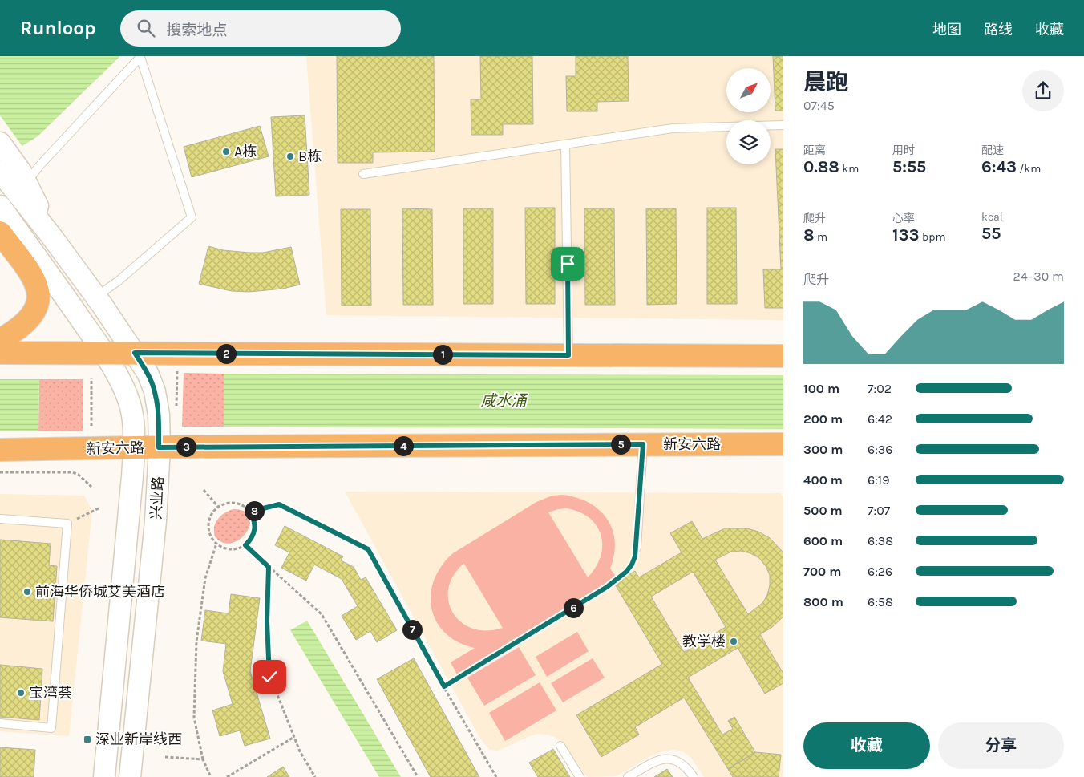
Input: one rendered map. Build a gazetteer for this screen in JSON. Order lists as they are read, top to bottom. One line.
{"streets":{"main road":["新安六路","兴业路"]},"crossings":[["新安六路","兴业路"]],"water":["咸水涌"],"places":{"other":["A栋","B栋","前海华侨城艾美酒店","教学楼","宝湾荟"],"transit":["深业新岸线西"]},"north":"top right","page":{"header":"Runloop","search":"搜索地点","nav":["地图","路线","收藏"],"heading":["晨跑","07:45"],"stats":[["距离","0.88 km"],["用时","5:55"],["配速","6:43 /km"],["爬升","8 m"],["心率","133 bpm"],["kcal","55"]],"chart":["爬升","24–30 m"],"pins":["2","1","5","4","3","8","6","7"],"list":[{"name":"100 m","note":"7:02"},{"name":"200 m","note":"6:42"},{"name":"300 m","note":"6:36"},{"name":"400 m","note":"6:19"},{"name":"500 m","note":"7:07"},{"name":"600 m","note":"6:38"},{"name":"700 m","note":"6:26"},{"name":"800 m","note":"6:58"}],"buttons":["收藏","分享"]}}
